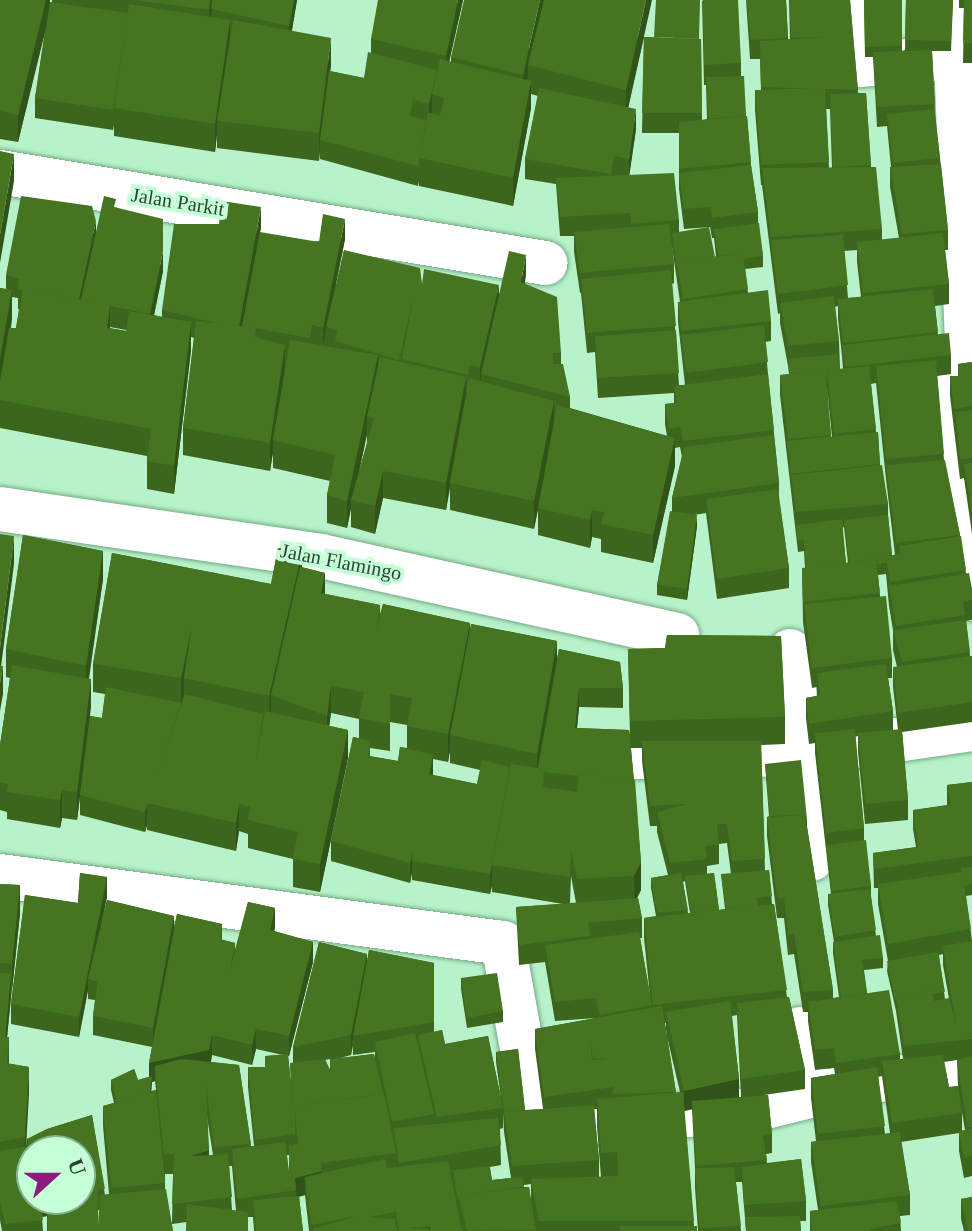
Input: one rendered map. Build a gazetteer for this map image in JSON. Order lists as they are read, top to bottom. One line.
{"streets":{"street":["Jalan Parkit","Jalan Flamingo"]},"north":"right"}
